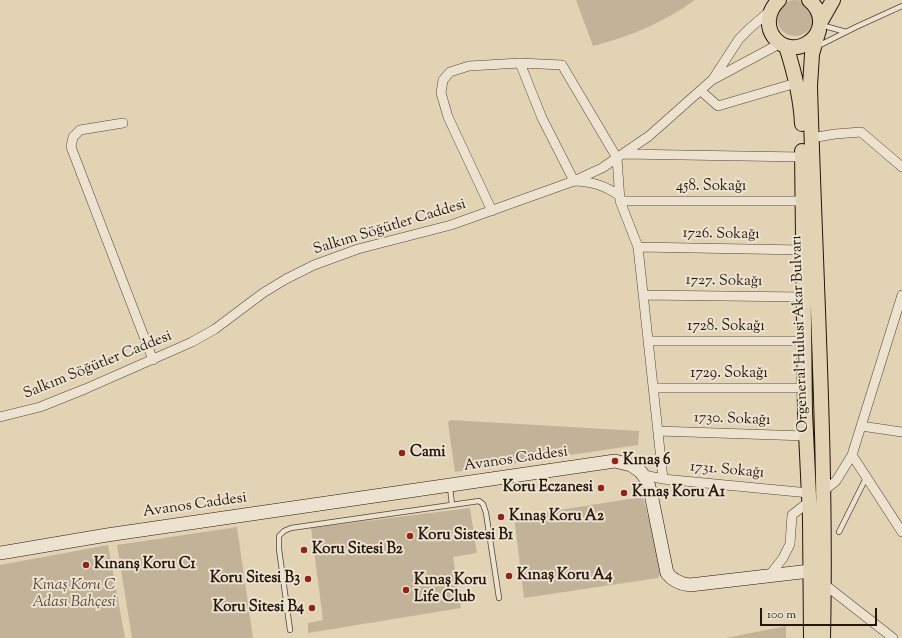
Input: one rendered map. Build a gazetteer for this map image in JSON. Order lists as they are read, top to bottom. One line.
{"streets":{"main road":["Orgeneral Hulusi Akar Bulvarı"],"street":["458. Sokağı","Salkım Söğütler Caddesi","1726. Sokağı","1727. Sokağı","1728. Sokağı","1729. Sokağı","1730. Sokağı","Avanos Caddesi","1731. Sokağı"]},"crossings":[["458. Sokağı","Orgeneral Hulusi Akar Bulvarı"],["Salkım Söğütler Caddesi","Orgeneral Hulusi Akar Bulvarı"],["1726. Sokağı","Orgeneral Hulusi Akar Bulvarı"],["1727. Sokağı","Orgeneral Hulusi Akar Bulvarı"],["1728. Sokağı","Orgeneral Hulusi Akar Bulvarı"],["Orgeneral Hulusi Akar Bulvarı","1729. Sokağı"],["Orgeneral Hulusi Akar Bulvarı","1730. Sokağı"],["Orgeneral Hulusi Akar Bulvarı","1731. Sokağı"],["Avanos Caddesi","1731. Sokağı"]],"parks":["Kınaş Koru C Adası Bahçesi"],"places":["Cami","Kınaş 6","Koru Eczanesi","Kınaş Koru A1","Kınaş Koru A2","Koru Sistesi B1","Koru Sitesi B2","Kınanş Koru C1","Kınaş Koru A4","Koru Sitesi B3","Kınaş Koru Life Club","Koru Sitesi B4"],"scale_bar":"100 m"}
